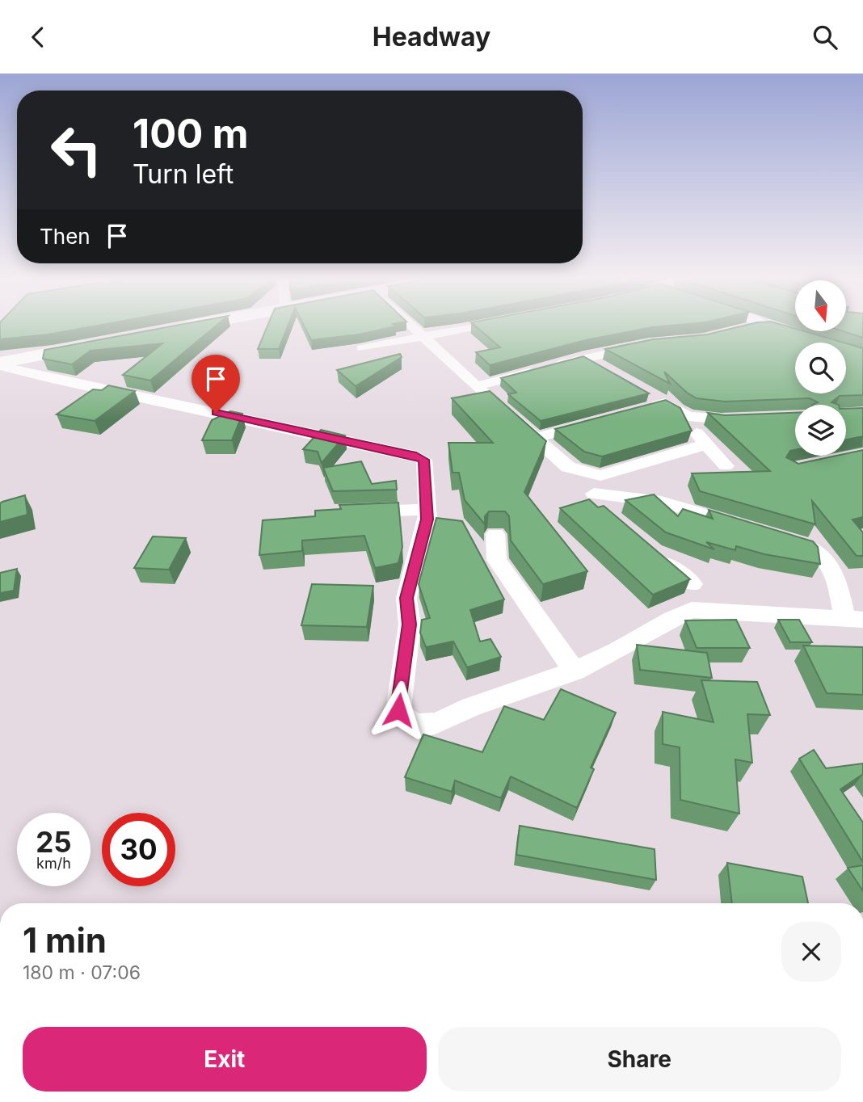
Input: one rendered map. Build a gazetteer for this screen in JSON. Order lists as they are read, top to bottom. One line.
{"north":"bottom","page":{"header":"Headway","turn":["100 m","Turn left"],"then":"Then","speed":"25 km/h","limit":"30","heading":["1 min","180 m · 07:06"],"buttons":["Exit","Share"]}}
